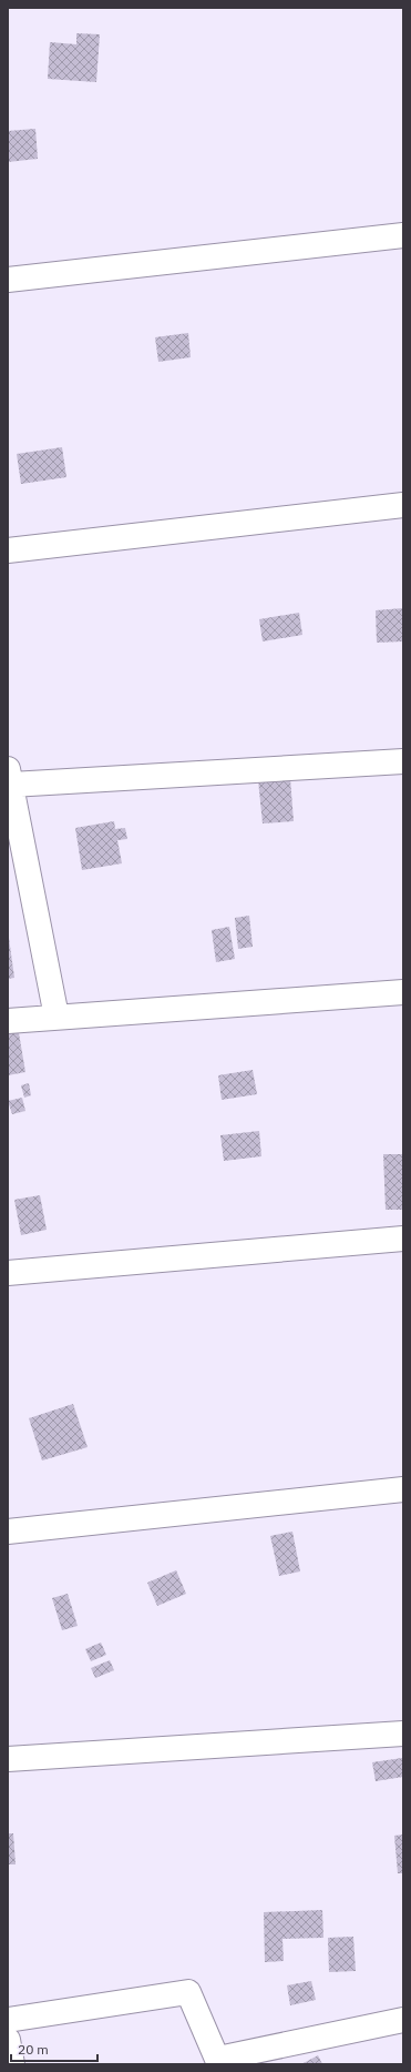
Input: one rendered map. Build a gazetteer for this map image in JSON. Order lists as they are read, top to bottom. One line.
{"scale_bar":"20 m"}
